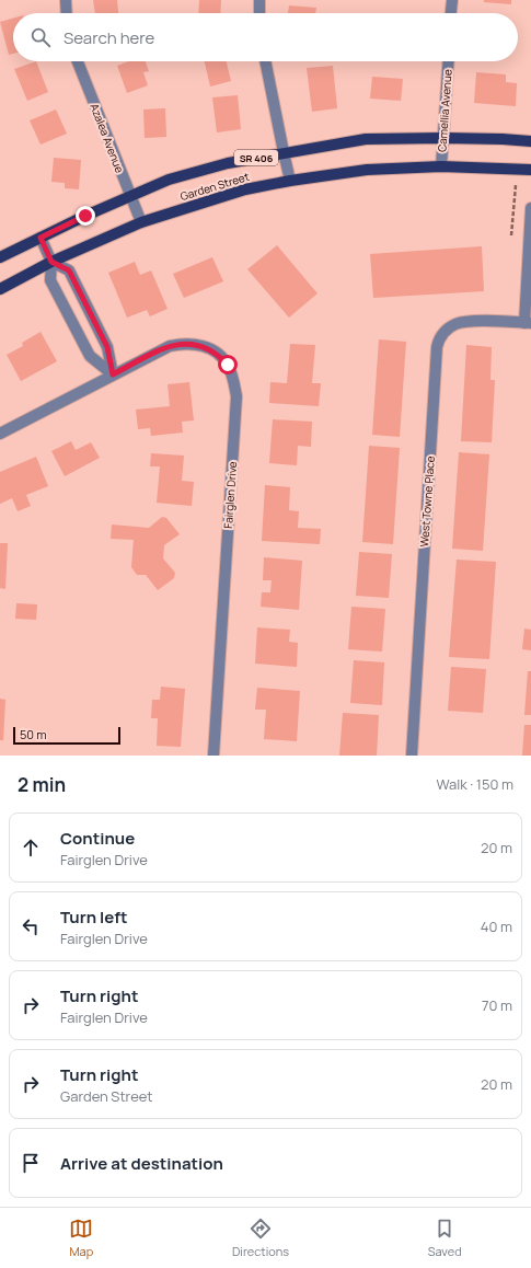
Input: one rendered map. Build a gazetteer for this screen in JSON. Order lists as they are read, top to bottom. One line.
{"streets":{"main road":["SR 406","Garden Street"],"street":["Camellia Avenue","Azalea Avenue","Fairglen Drive","West Towne Place"]},"crossings":[["Camellia Avenue","Garden Street"],["Azalea Avenue","Garden Street"]],"scale_bar":"50 m","page":{"search":"Search here","scale":"50 m","heading":["2 min","Walk · 150 m"],"list":[["Continue","Fairglen Drive","20 m"],["Turn left","Fairglen Drive","40 m"],["Turn right","Fairglen Drive","70 m"],["Turn right","Garden Street","20 m"],"Arrive at destination"],"nav":["Map","Directions","Saved"]}}
